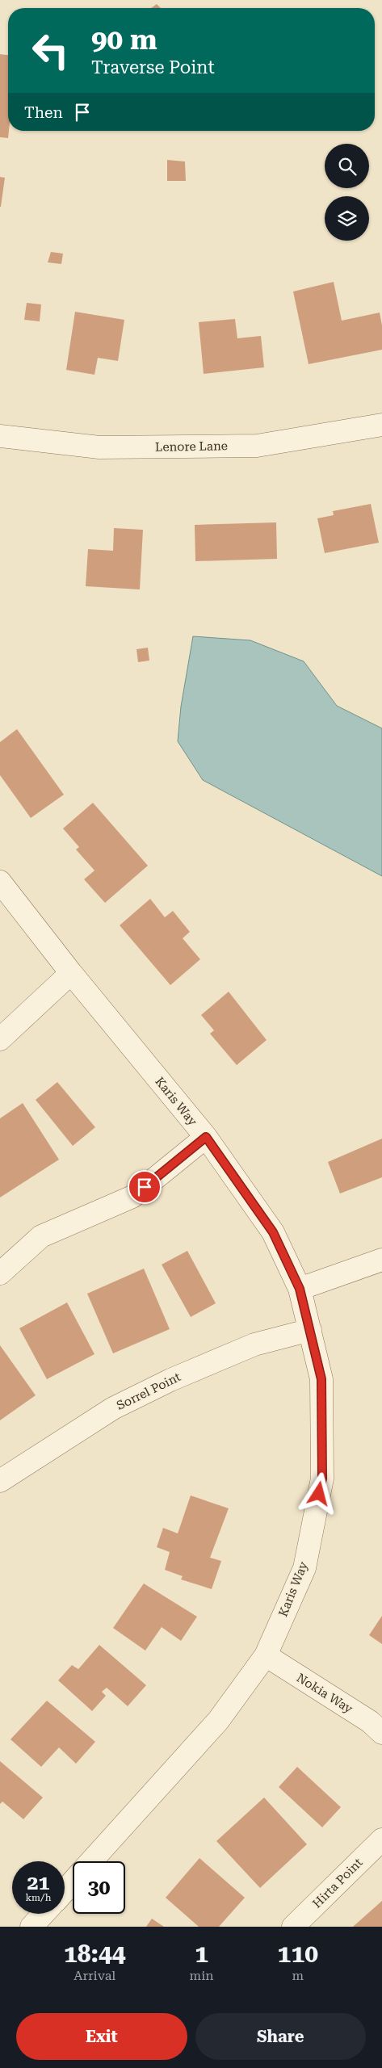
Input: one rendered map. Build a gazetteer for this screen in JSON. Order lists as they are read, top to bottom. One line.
{"streets":{"street":["Lenore Lane","Karis Way","Sorrel Point","Nokia Way","Hirta Point"]},"crossings":[["Karis Way","Sorrel Point"],["Karis Way","Nokia Way"]],"page":{"turn":["90 m","Traverse Point"],"then":"Then","speed":"21 km/h","limit":"30","eta":["18:44","Arrival","1","min","110","m"],"buttons":["Exit","Share"]}}
